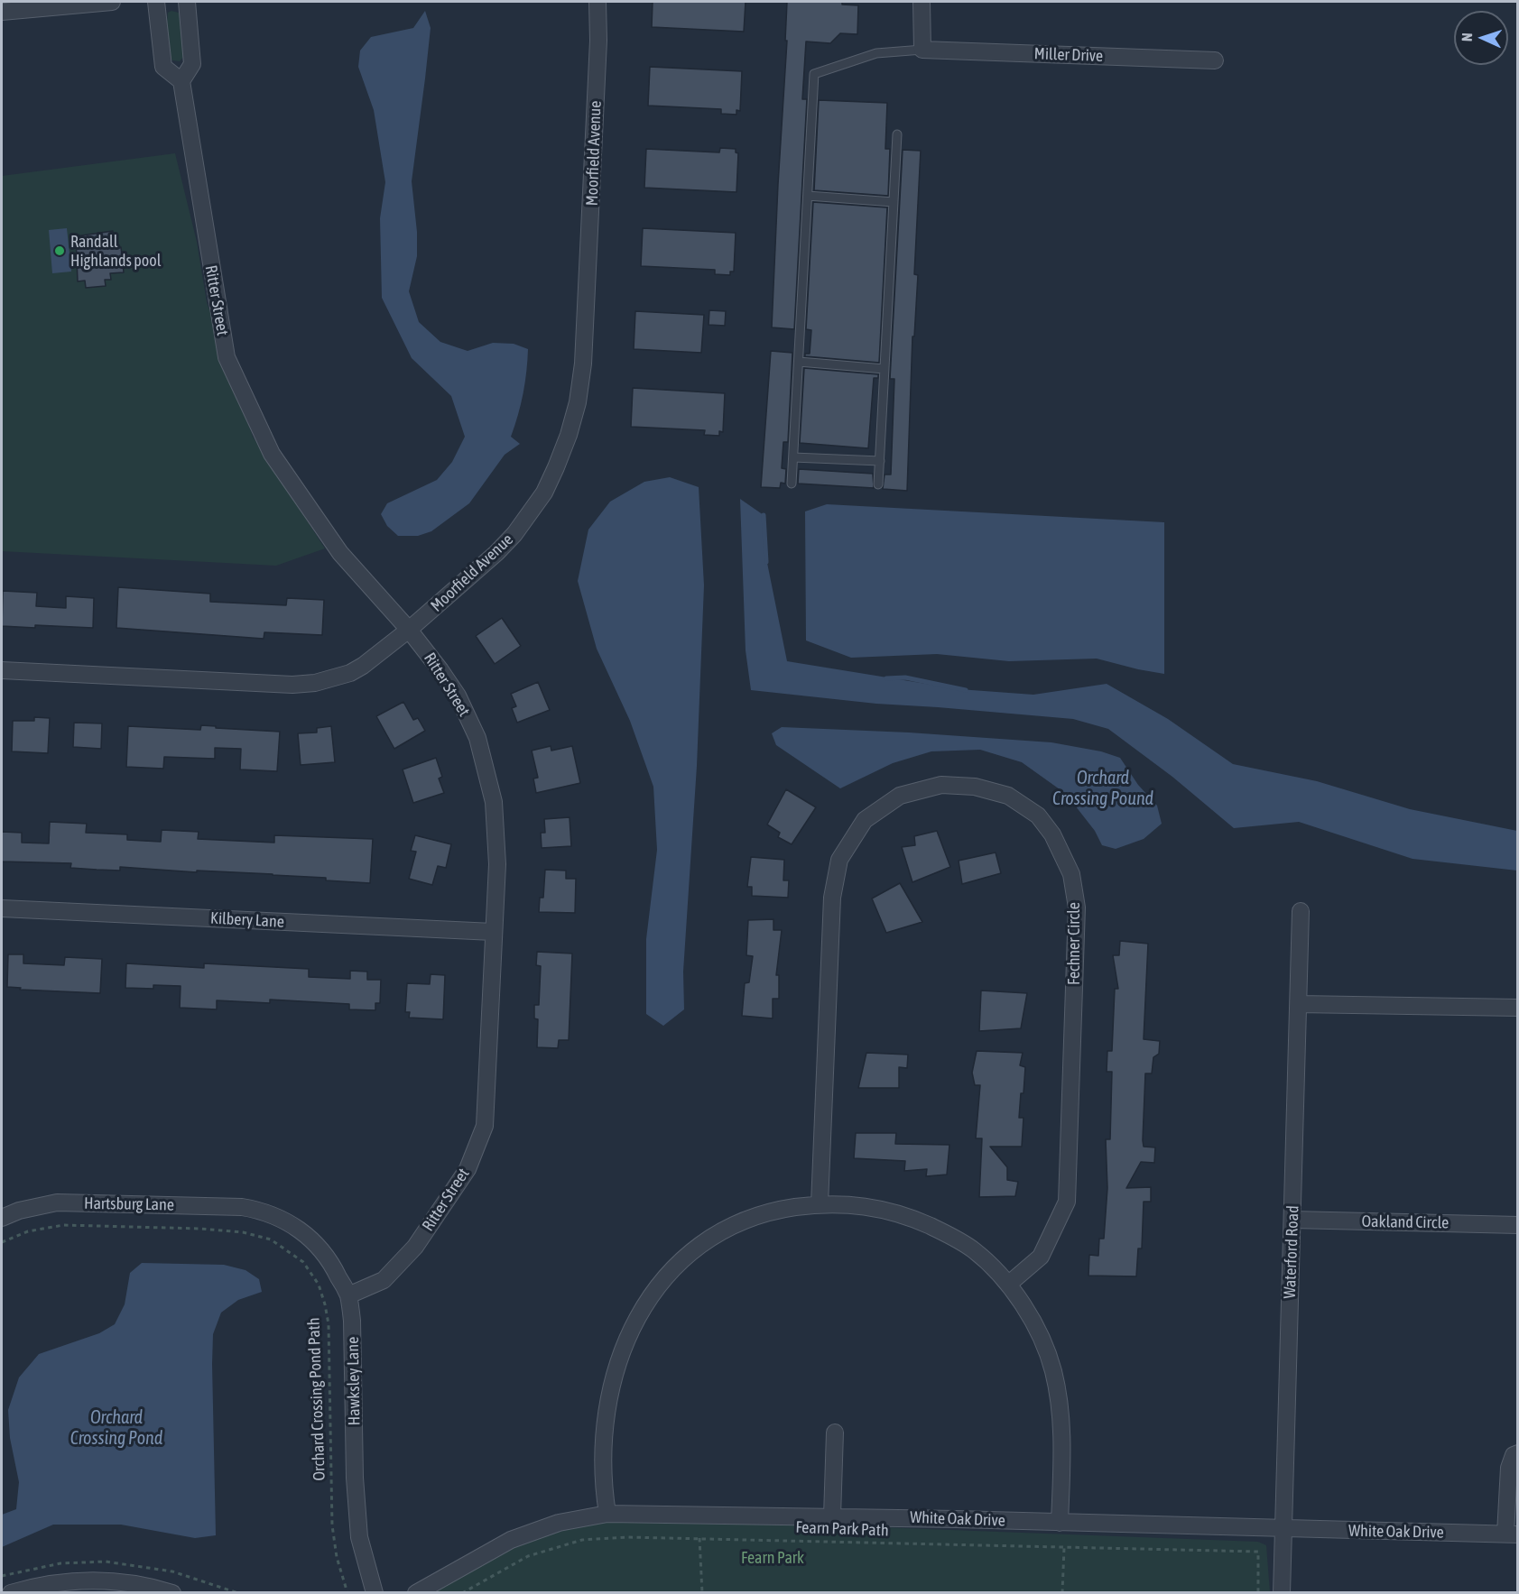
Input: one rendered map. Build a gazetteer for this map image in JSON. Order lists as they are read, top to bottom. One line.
{"streets":{"street":["Miller Drive","Moorfield Avenue","Ritter Street","Kilbery Lane","Fechner Circle","Hartsburg Lane","Oakland Circle","Waterford Road","Hawksley Lane","White Oak Drive"],"path":["Orchard Crossing Pond Path","Fearn Park Path"]},"crossings":[["Moorfield Avenue","Ritter Street"],["Ritter Street","Kilbery Lane"],["Ritter Street","Hawksley Lane"],["Hartsburg Lane","Hawksley Lane"],["Oakland Circle","Waterford Road"],["Waterford Road","White Oak Drive"]],"water":["Orchard Crossing Pound","Orchard Crossing Pond"],"parks":["Fearn Park"],"places":["Randall Highlands pool"],"north":"left"}
